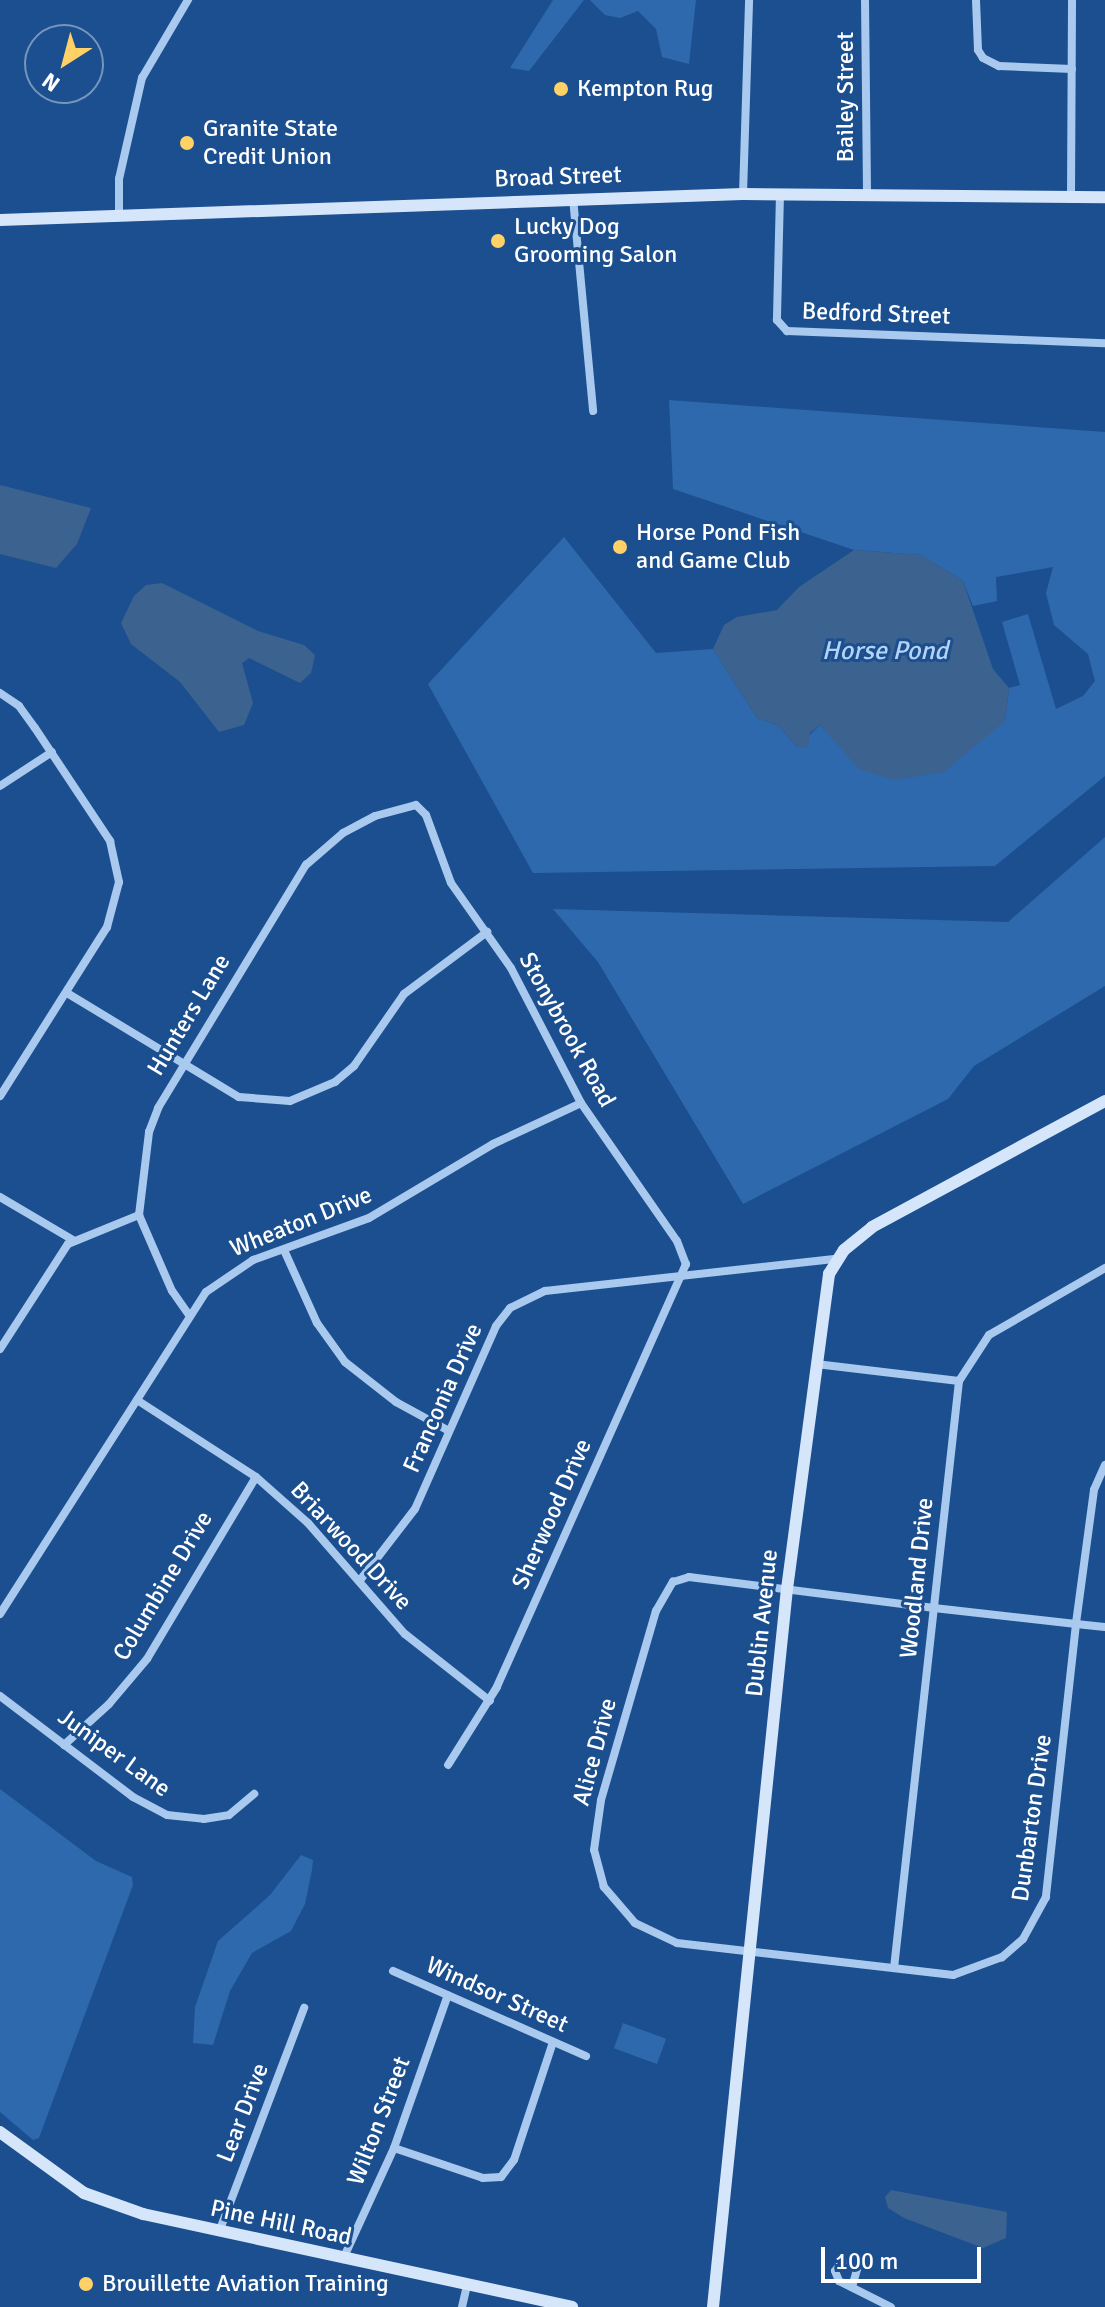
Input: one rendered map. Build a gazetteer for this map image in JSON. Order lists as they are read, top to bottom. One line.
{"streets":{"street":["Bailey Street","Broad Street","Bedford Street","Hunters Lane","Stonybrook Road","Wheaton Drive","Franconia Drive","Sherwood Drive","Briarwood Drive","Woodland Drive","Columbine Drive","Dublin Avenue","Alice Drive","Juniper Lane","Dunbarton Drive","Windsor Street","Lear Drive","Wilton Street","Pine Hill Road"]},"crossings":[["Bailey Street","Broad Street"],["Broad Street","Bedford Street"],["Hunters Lane","Stonybrook Road"],["Stonybrook Road","Wheaton Drive"],["Stonybrook Road","Franconia Drive"],["Stonybrook Road","Sherwood Drive"],["Wheaton Drive","Briarwood Drive"],["Franconia Drive","Sherwood Drive"],["Franconia Drive","Briarwood Drive"],["Franconia Drive","Dublin Avenue"],["Sherwood Drive","Briarwood Drive"],["Briarwood Drive","Columbine Drive"],["Woodland Drive","Alice Drive"],["Woodland Drive","Dunbarton Drive"],["Columbine Drive","Juniper Lane"],["Dublin Avenue","Alice Drive"],["Dublin Avenue","Dunbarton Drive"],["Alice Drive","Dunbarton Drive"],["Windsor Street","Wilton Street"],["Lear Drive","Pine Hill Road"],["Wilton Street","Pine Hill Road"]],"water":["Horse Pond"],"places":["Kempton Rug","Granite State Credit Union","Lucky Dog Grooming Salon","Horse Pond Fish and Game Club","Brouillette Aviation Training"],"scale_bar":"100 m","north":"bottom left"}
